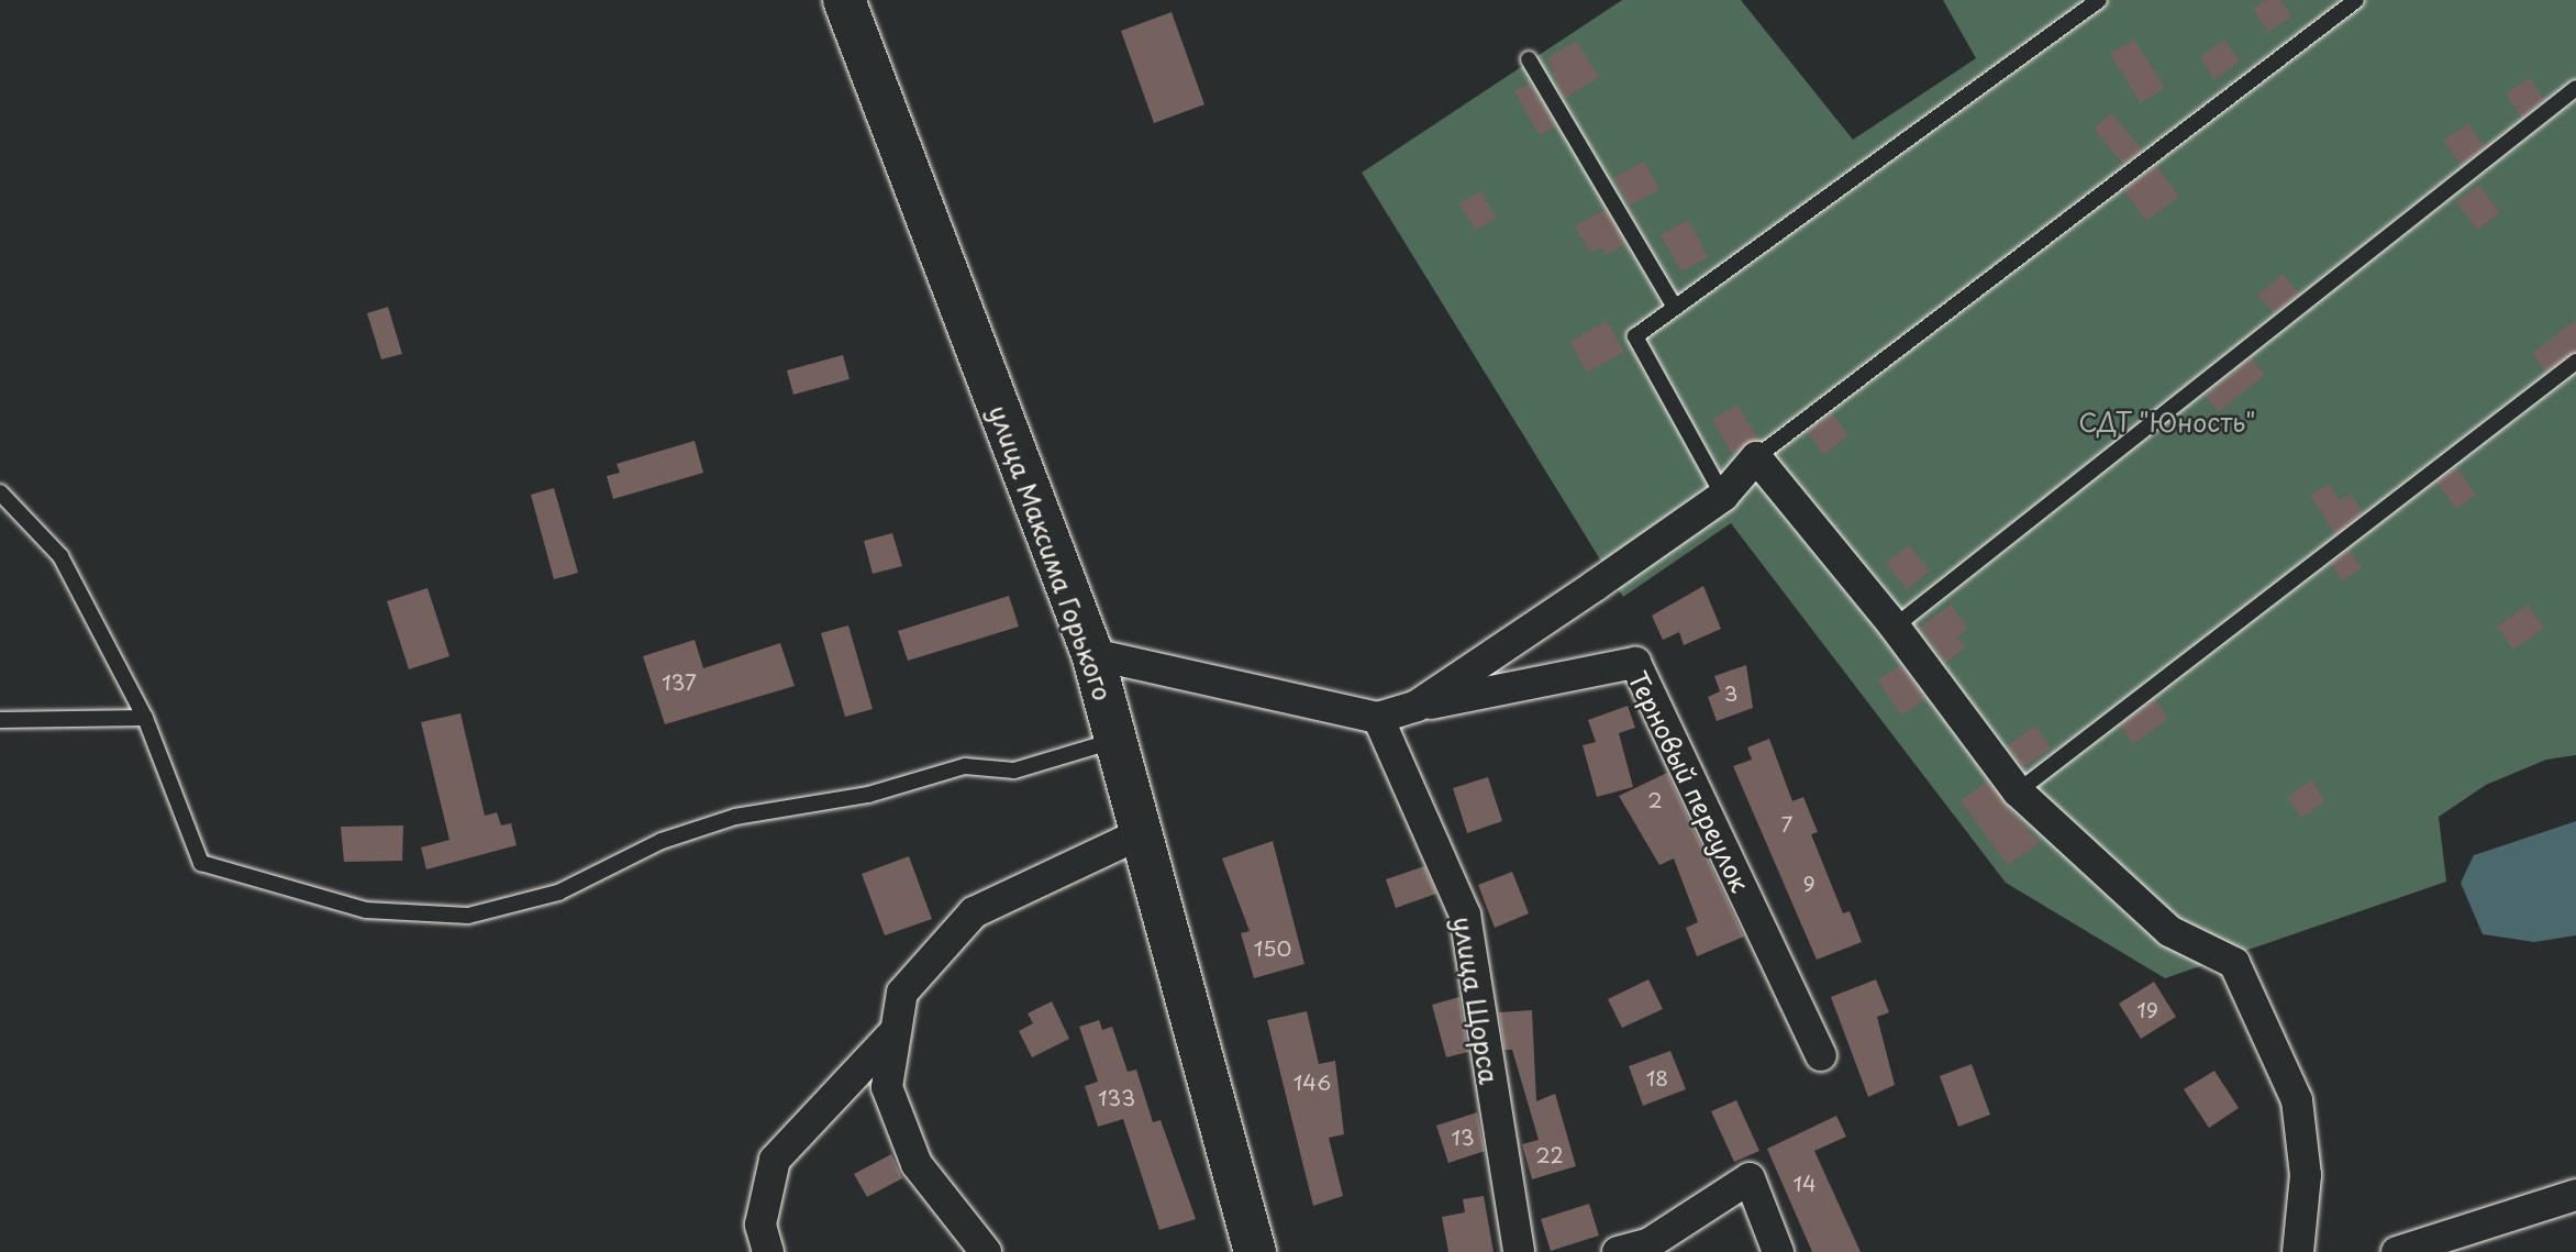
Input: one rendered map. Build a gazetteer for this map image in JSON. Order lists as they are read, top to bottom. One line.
{"streets":{"street":["улица Максима Горького","Терновый переулок","улица Щорса"]},"parks":["СДТ \"Юность\""],"house_numbers":["137","3","2","7","9","150","19","18","146","133","13","22","14"]}
